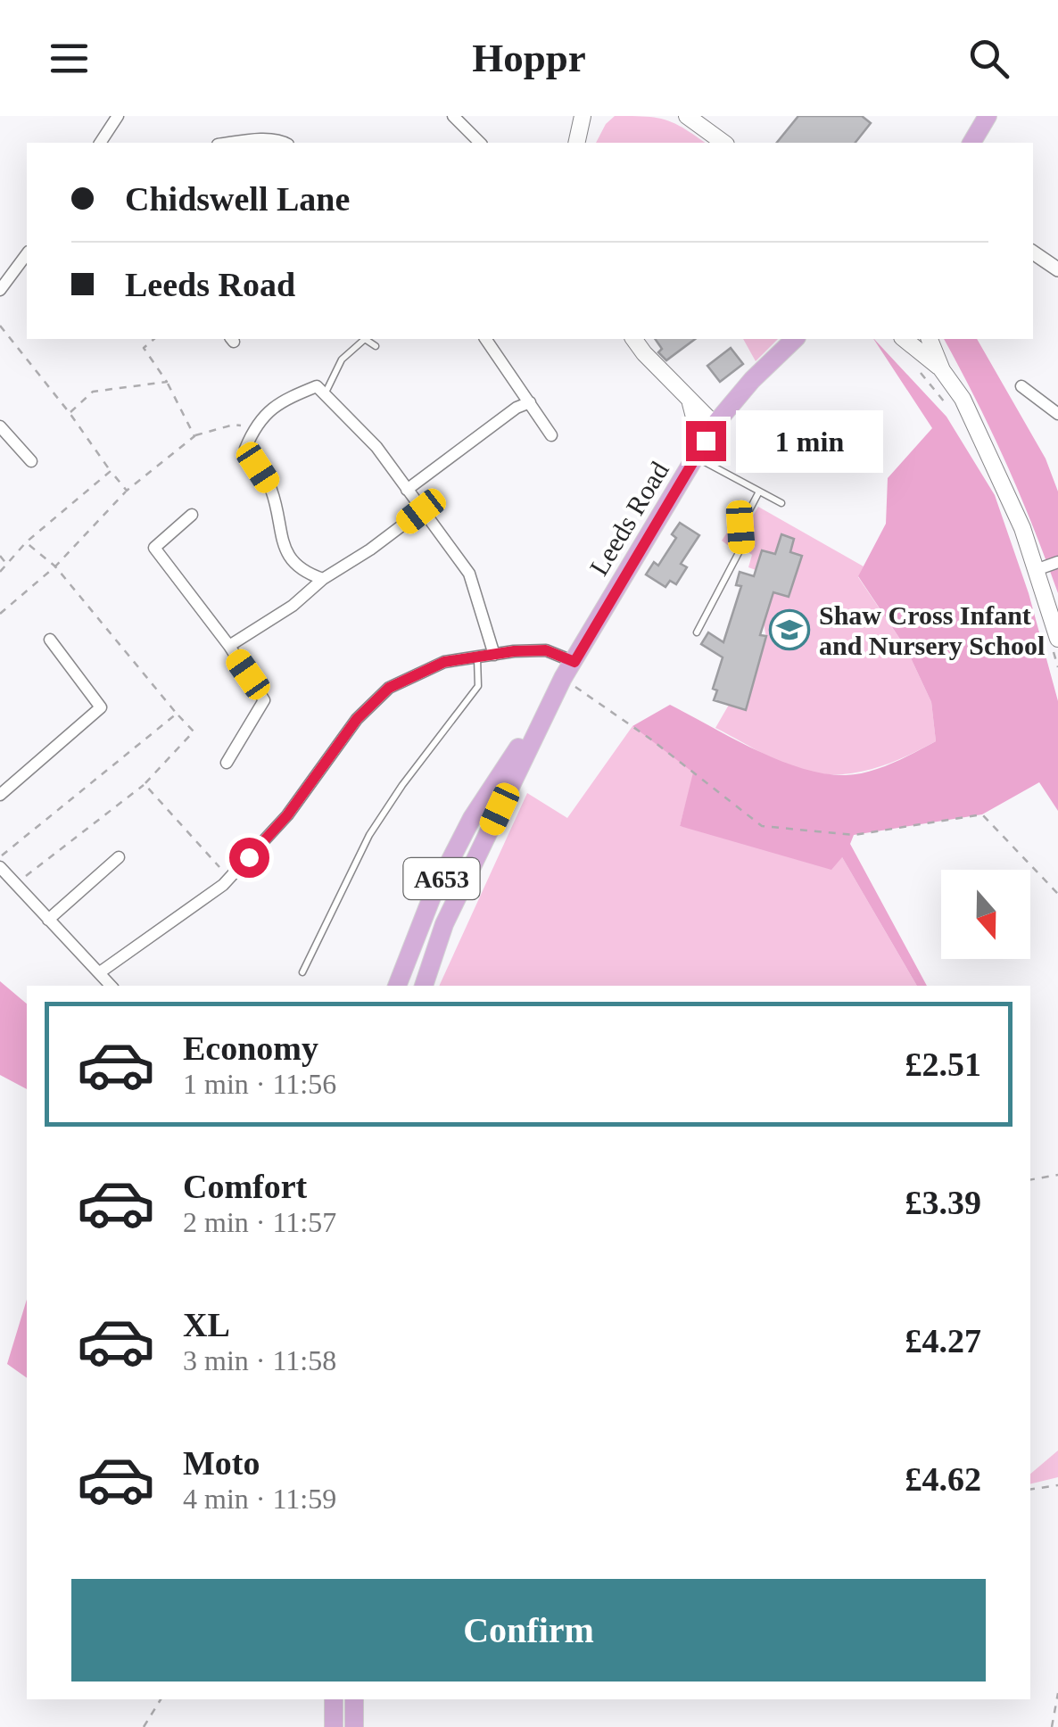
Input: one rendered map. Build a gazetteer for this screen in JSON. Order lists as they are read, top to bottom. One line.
{"streets":{"main road":["Leeds Road","A653"]},"places":{"school or university":["Shaw Cross Infant and Nursery School"]},"north":"bottom","page":{"header":"Hoppr","banner":["Chidswell Lane","Leeds Road"],"bubble":"1 min","list":[{"name":"Economy","note":"1 min · 11:56","value":"£2.51"},{"name":"Comfort","note":"2 min · 11:57","value":"£3.39"},{"name":"XL","note":"3 min · 11:58","value":"£4.27"},{"name":"Moto","note":"4 min · 11:59","value":"£4.62"}],"buttons":"Confirm"}}
